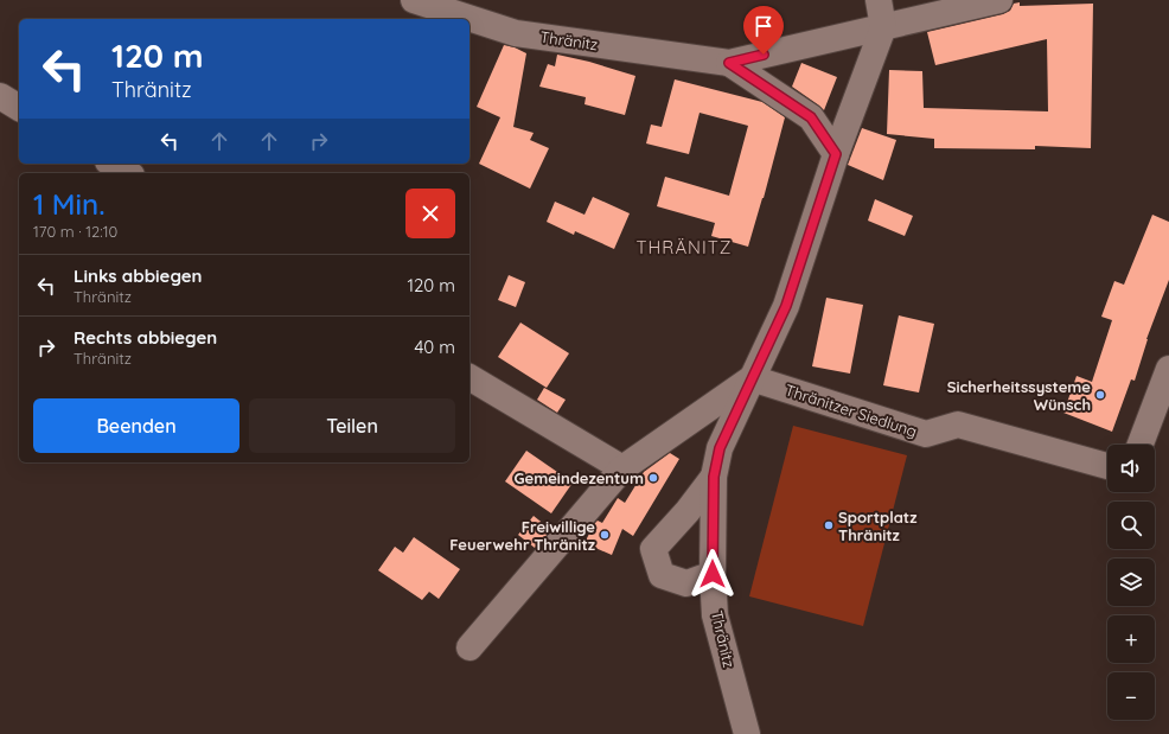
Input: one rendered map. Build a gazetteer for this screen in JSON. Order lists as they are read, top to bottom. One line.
{"streets":{"street":["Thränitz","Thränitzer Siedlung"]},"crossings":[["Thränitz","Thränitzer Siedlung"]],"districts":["THRÄNITZ"],"places":["Sicherheitssysteme Wünsch","Gemeindezentum","Sportplatz Thränitz","Freiwillige Feuerwehr Thränitz"],"page":{"turn":["120 m","Thränitz"],"heading":["1 Min.","170 m · 12:10"],"list":[{"name":"Links abbiegen","note":"Thränitz","value":"120 m"},{"name":"Rechts abbiegen","note":"Thränitz","value":"40 m"}],"buttons":["Beenden","Teilen"],"map_buttons":["+","−"]}}
